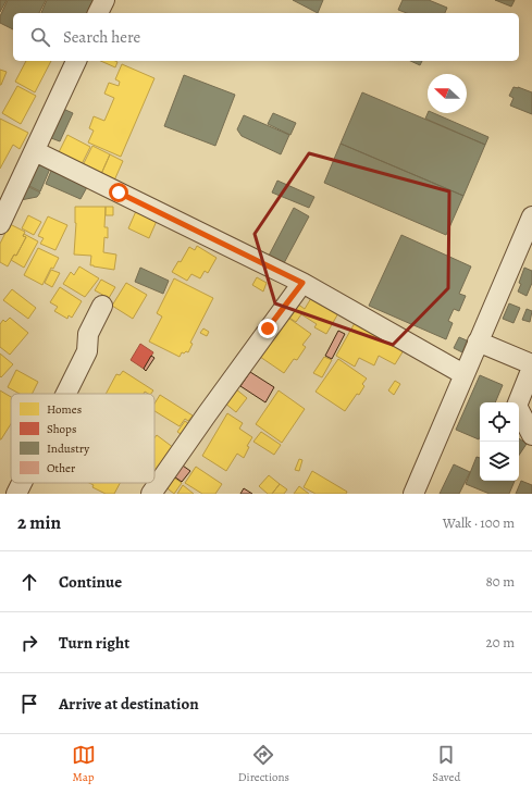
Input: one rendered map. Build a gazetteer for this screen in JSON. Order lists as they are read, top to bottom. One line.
{"legend":["Homes","Shops","Industry","Other"],"north":"left","page":{"search":"Search here","heading":["2 min","Walk · 100 m"],"list":[["Continue","80 m"],["Turn right","20 m"],"Arrive at destination"],"nav":["Map","Directions","Saved"]}}
